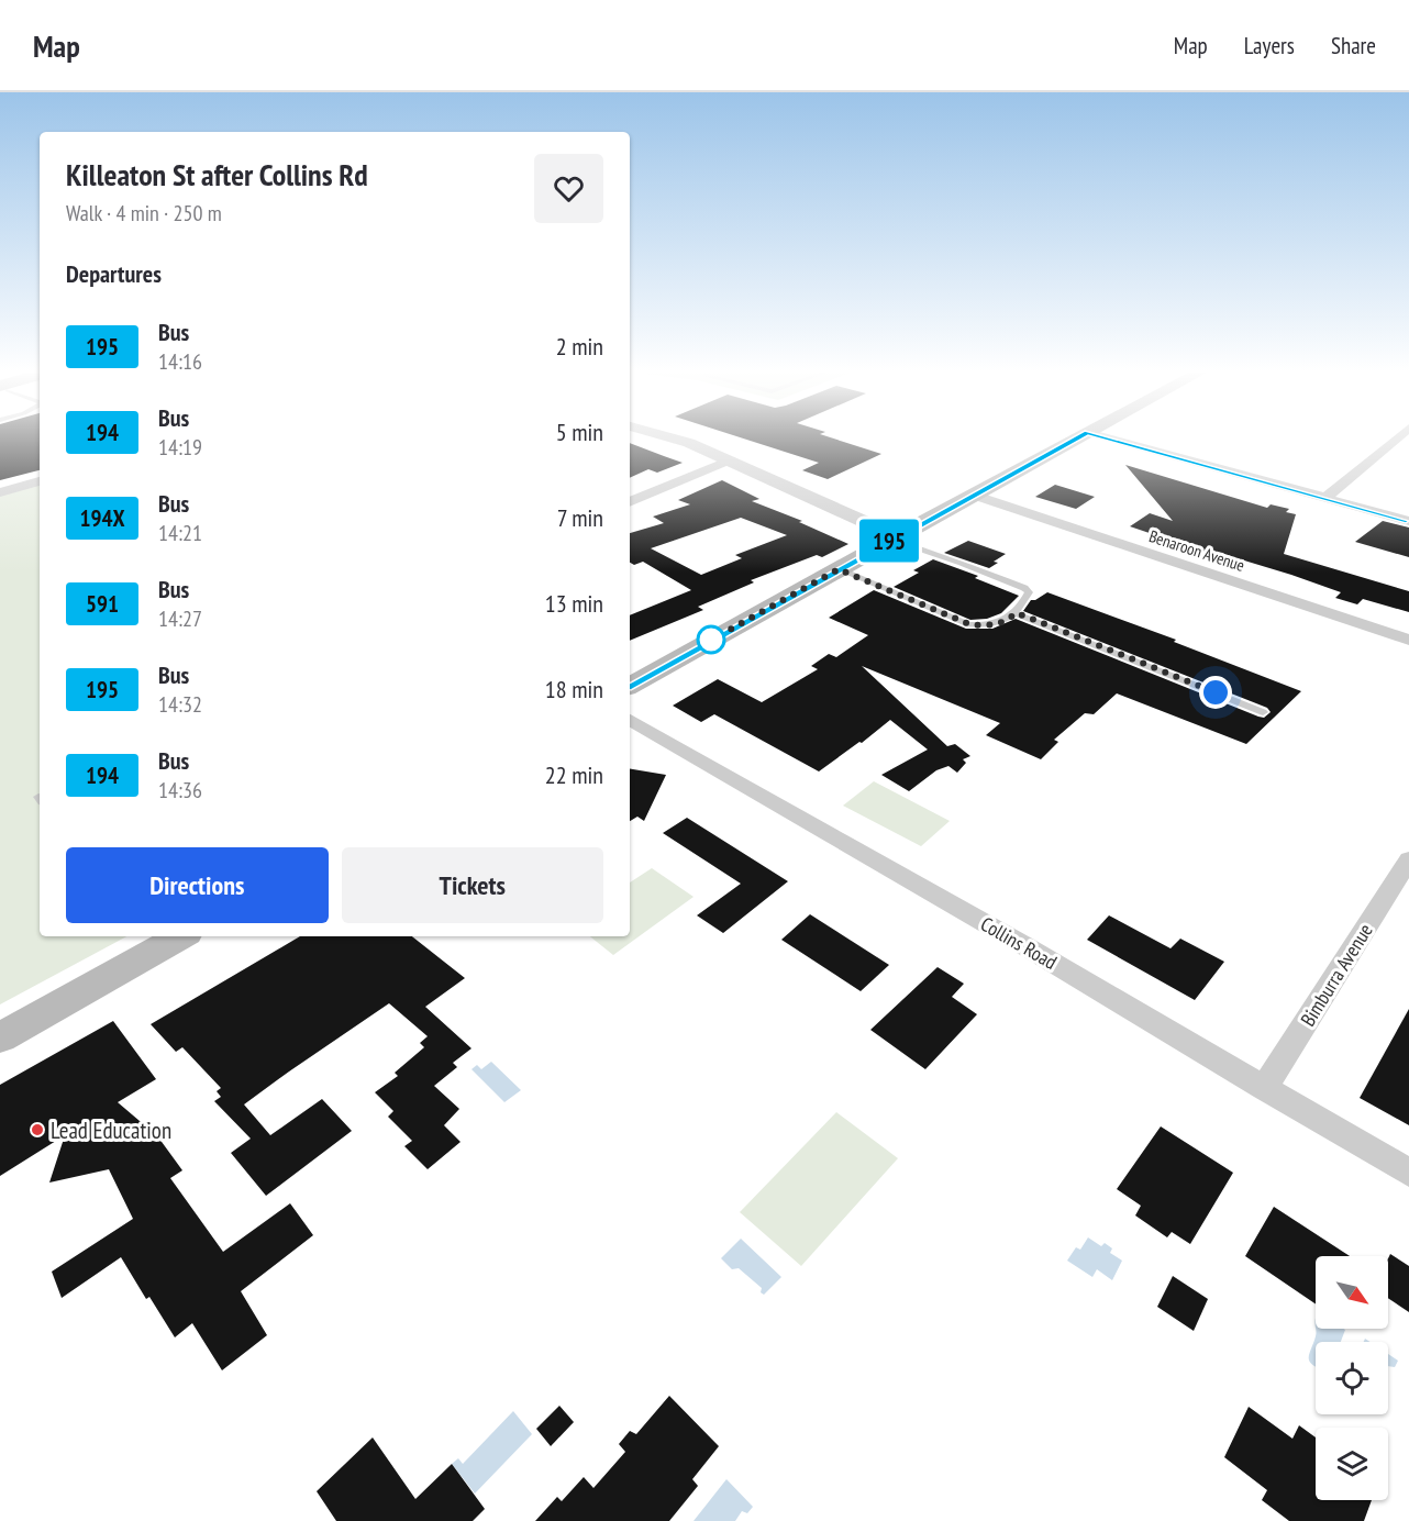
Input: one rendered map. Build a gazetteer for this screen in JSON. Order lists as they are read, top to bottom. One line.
{"streets":{"street":["Benaroon Avenue","Collins Road","Bimburra Avenue"]},"crossings":[["Collins Road","Bimburra Avenue"]],"places":["Lead Education"],"lines":["bus line 195"],"north":"bottom right","page":{"header":"Map","nav":["Map","Layers","Share"],"on_map":"195","heading":[["Killeaton St after Collins Rd","Walk · 4 min · 250 m"],"Departures"],"list":[{"mark":"195","name":"Bus","note":"14:16","value":"2 min"},{"mark":"194","name":"Bus","note":"14:19","value":"5 min"},{"mark":"194X","name":"Bus","note":"14:21","value":"7 min"},{"mark":"591","name":"Bus","note":"14:27","value":"13 min"},{"mark":"195","name":"Bus","note":"14:32","value":"18 min"},{"mark":"194","name":"Bus","note":"14:36","value":"22 min"}],"buttons":["Directions","Tickets"]}}
